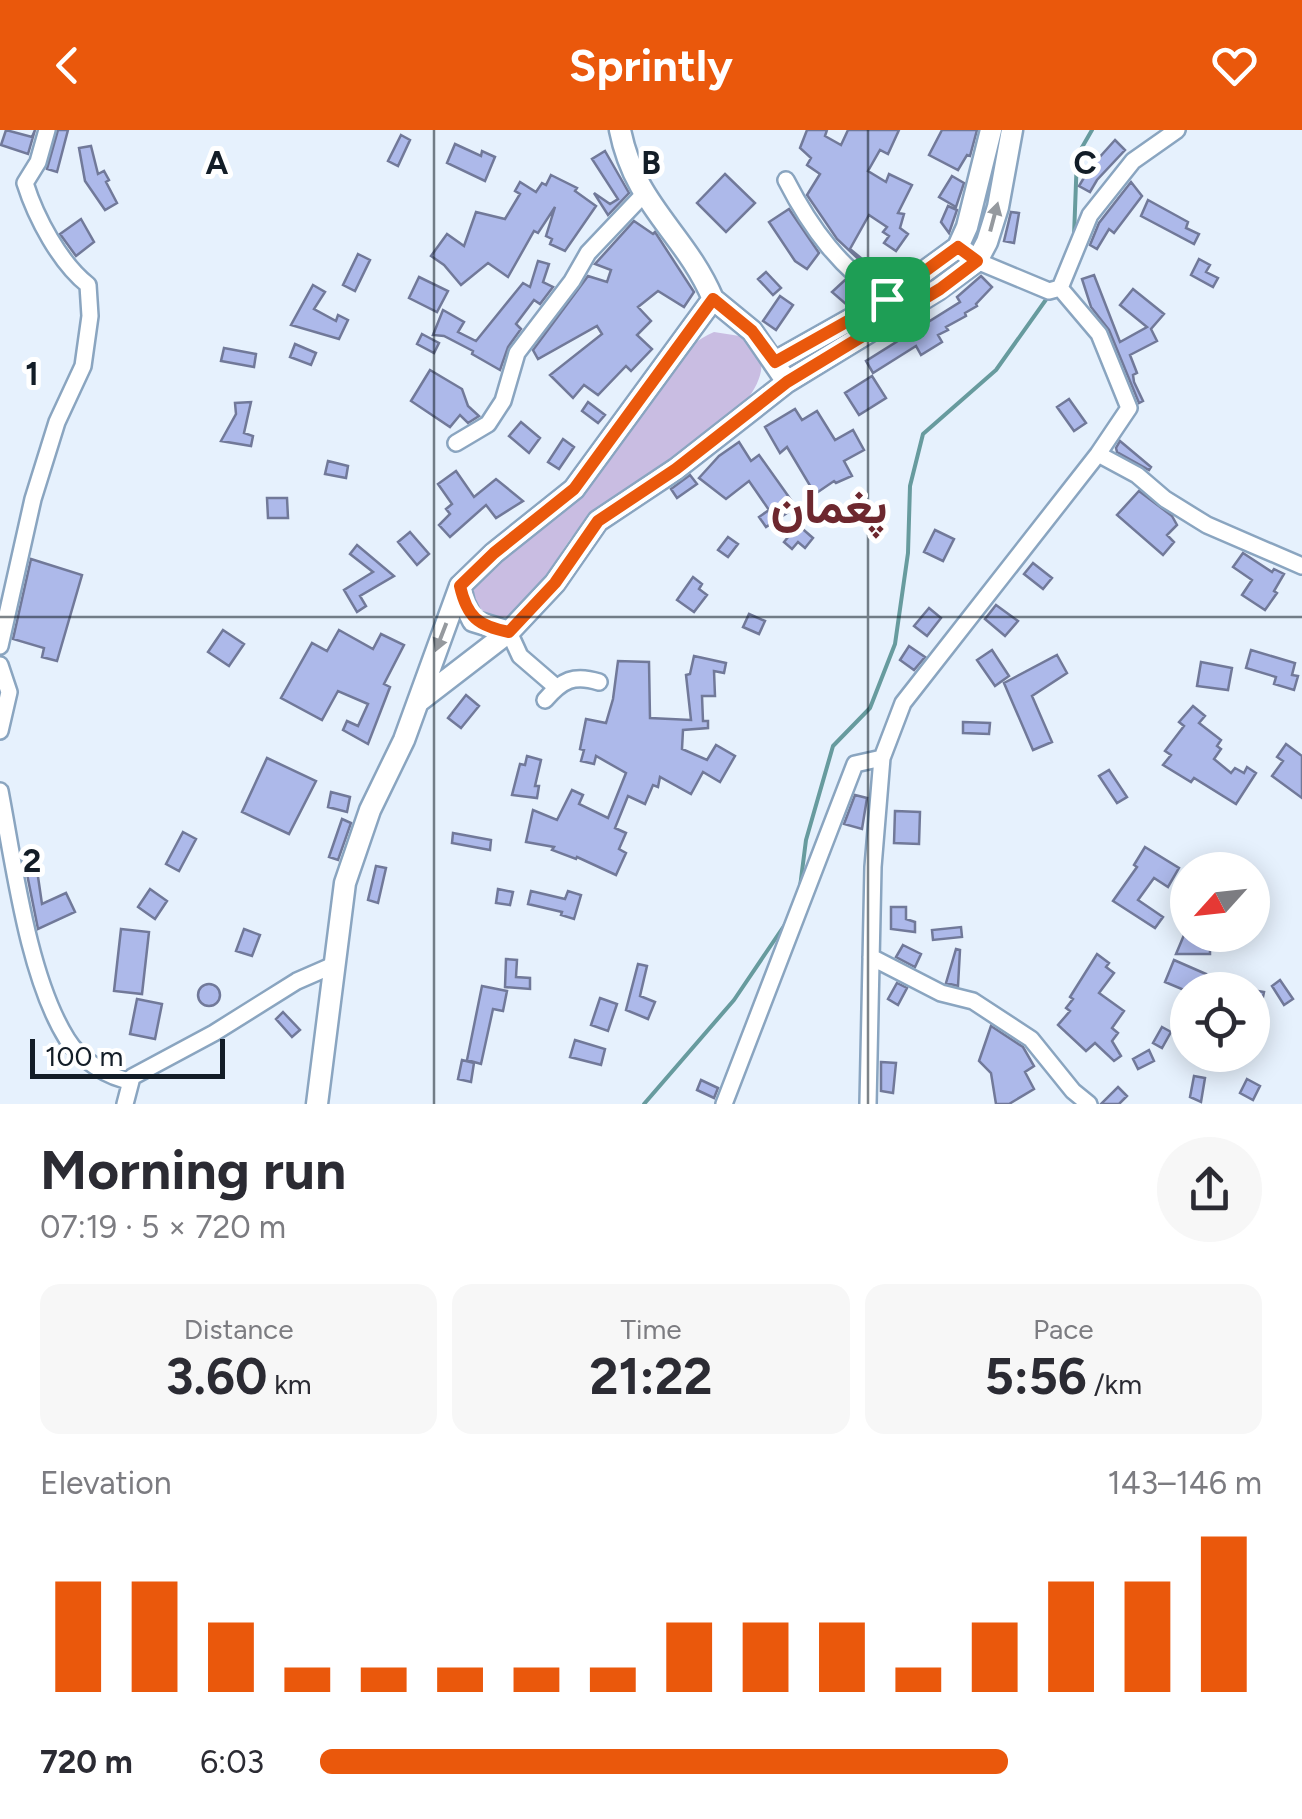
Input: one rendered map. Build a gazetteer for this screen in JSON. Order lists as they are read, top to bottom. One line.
{"districts":["پغمان"],"scale_bar":"100 m","north":"bottom left","page":{"header":"Sprintly","scale":"100 m","heading":["Morning run","07:19 · 5 × 720 m"],"stats":[["Distance","3.60 km"],["Time","21:22"],["Pace","5:56 /km"]],"chart":["Elevation","143–146 m"],"list":[{"name":"720 m","note":"6:03"}]},"grid":{"columns":["A","B","C"],"rows":["1","2"]}}
